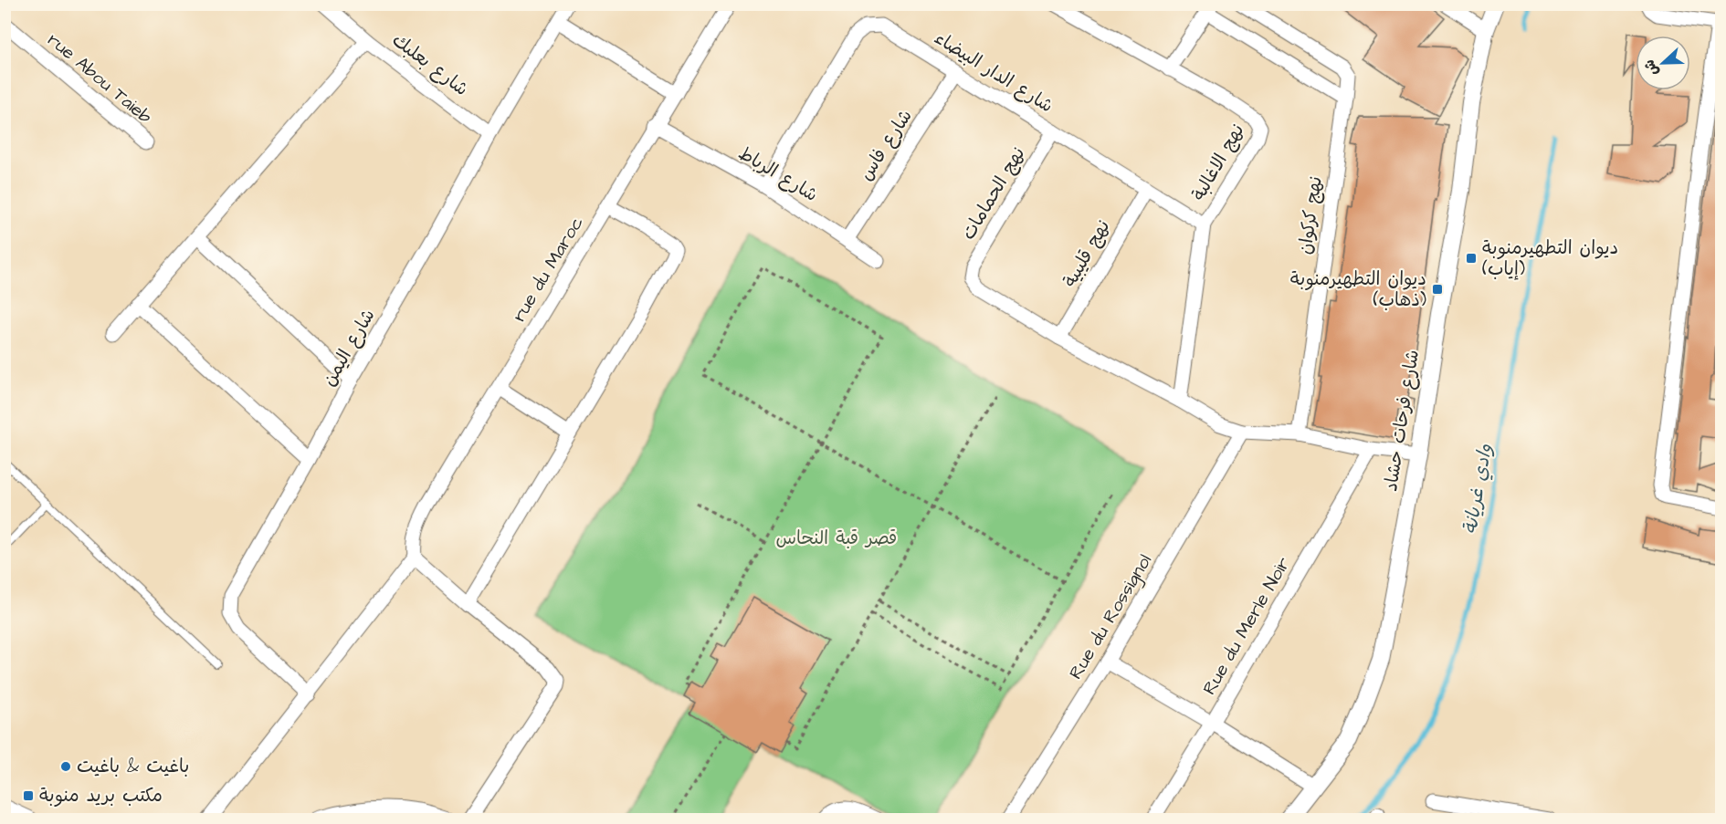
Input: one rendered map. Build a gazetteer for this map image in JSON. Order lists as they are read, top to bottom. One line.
{"streets":{"street":["شارع بعلبك","شارع الدار البيضاء","rue Abou Taieb","شارع فاس","نهج الاغالبة","شارع الرباط","نهج الحمامات","نهج كركوان","نهج قليبية","rue du Maroc","شارع اليمن","شارع فرحات حشاد","Rue du Rossignol","Rue du Merle Noir"]},"crossings":[["شارع بعلبك","شارع اليمن"],["شارع الدار البيضاء","شارع فاس"],["شارع الدار البيضاء","نهج الاغالبة"],["شارع الدار البيضاء","شارع الرباط"],["شارع الدار البيضاء","نهج الحمامات"],["شارع الدار البيضاء","نهج قليبية"],["شارع فاس","شارع الرباط"],["شارع الرباط","rue du Maroc"],["نهج الحمامات","نهج قليبية"]],"water":["وادي غريانة"],"parks":["قصر قبة النحاس"],"places":{"transit":["ديوان التطهيرمنوبة (إياب)","ديوان التطهيرمنوبة (ذهاب)","مكتب بريد منوبة"],"other":["باغيت & باغيت"]},"north":"left"}
